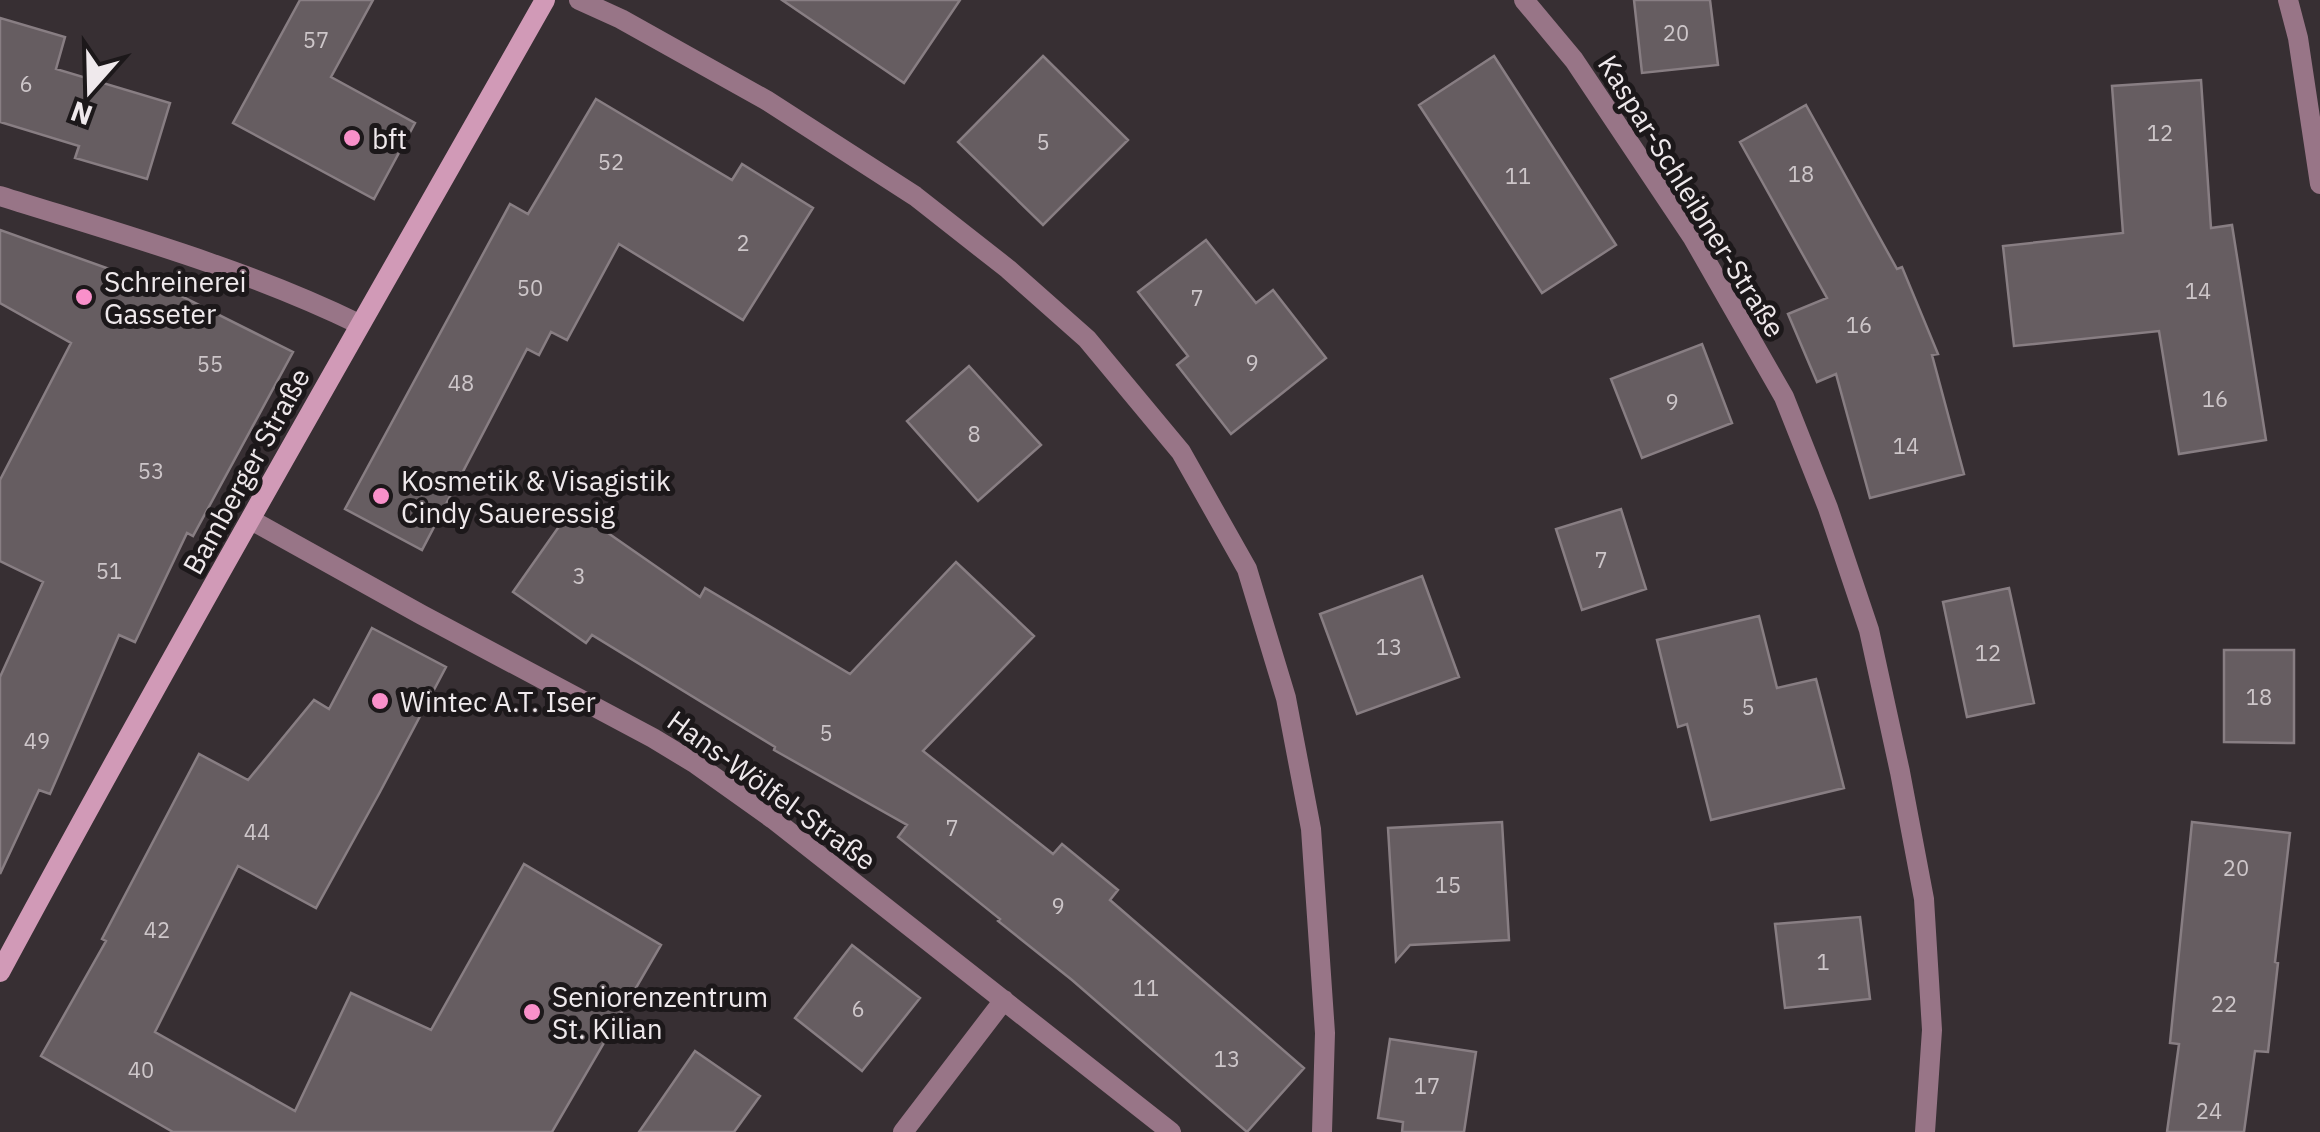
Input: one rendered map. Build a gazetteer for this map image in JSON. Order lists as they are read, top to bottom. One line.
{"streets":{"main road":["Bamberger Straße"],"street":["Kaspar-Schleibner-Straße","Hans-Wölfel-Straße"]},"crossings":[["Bamberger Straße","Hans-Wölfel-Straße"]],"places":["bft","Schreinerei Gasseter","Kosmetik & Visagistik Cindy Saueressig","Wintec A.T. Iser","Seniorenzentrum St. Kilian"],"house_numbers":["20","57","6","12","5","52","18","11","2","50","14","7","16","9","55","48","16","9","8","14","53","7","51","3","13","12","18","5","5","49","7","44","20","15","9","42","1","11","22","6","13","40","17","24"],"north":"bottom"}
